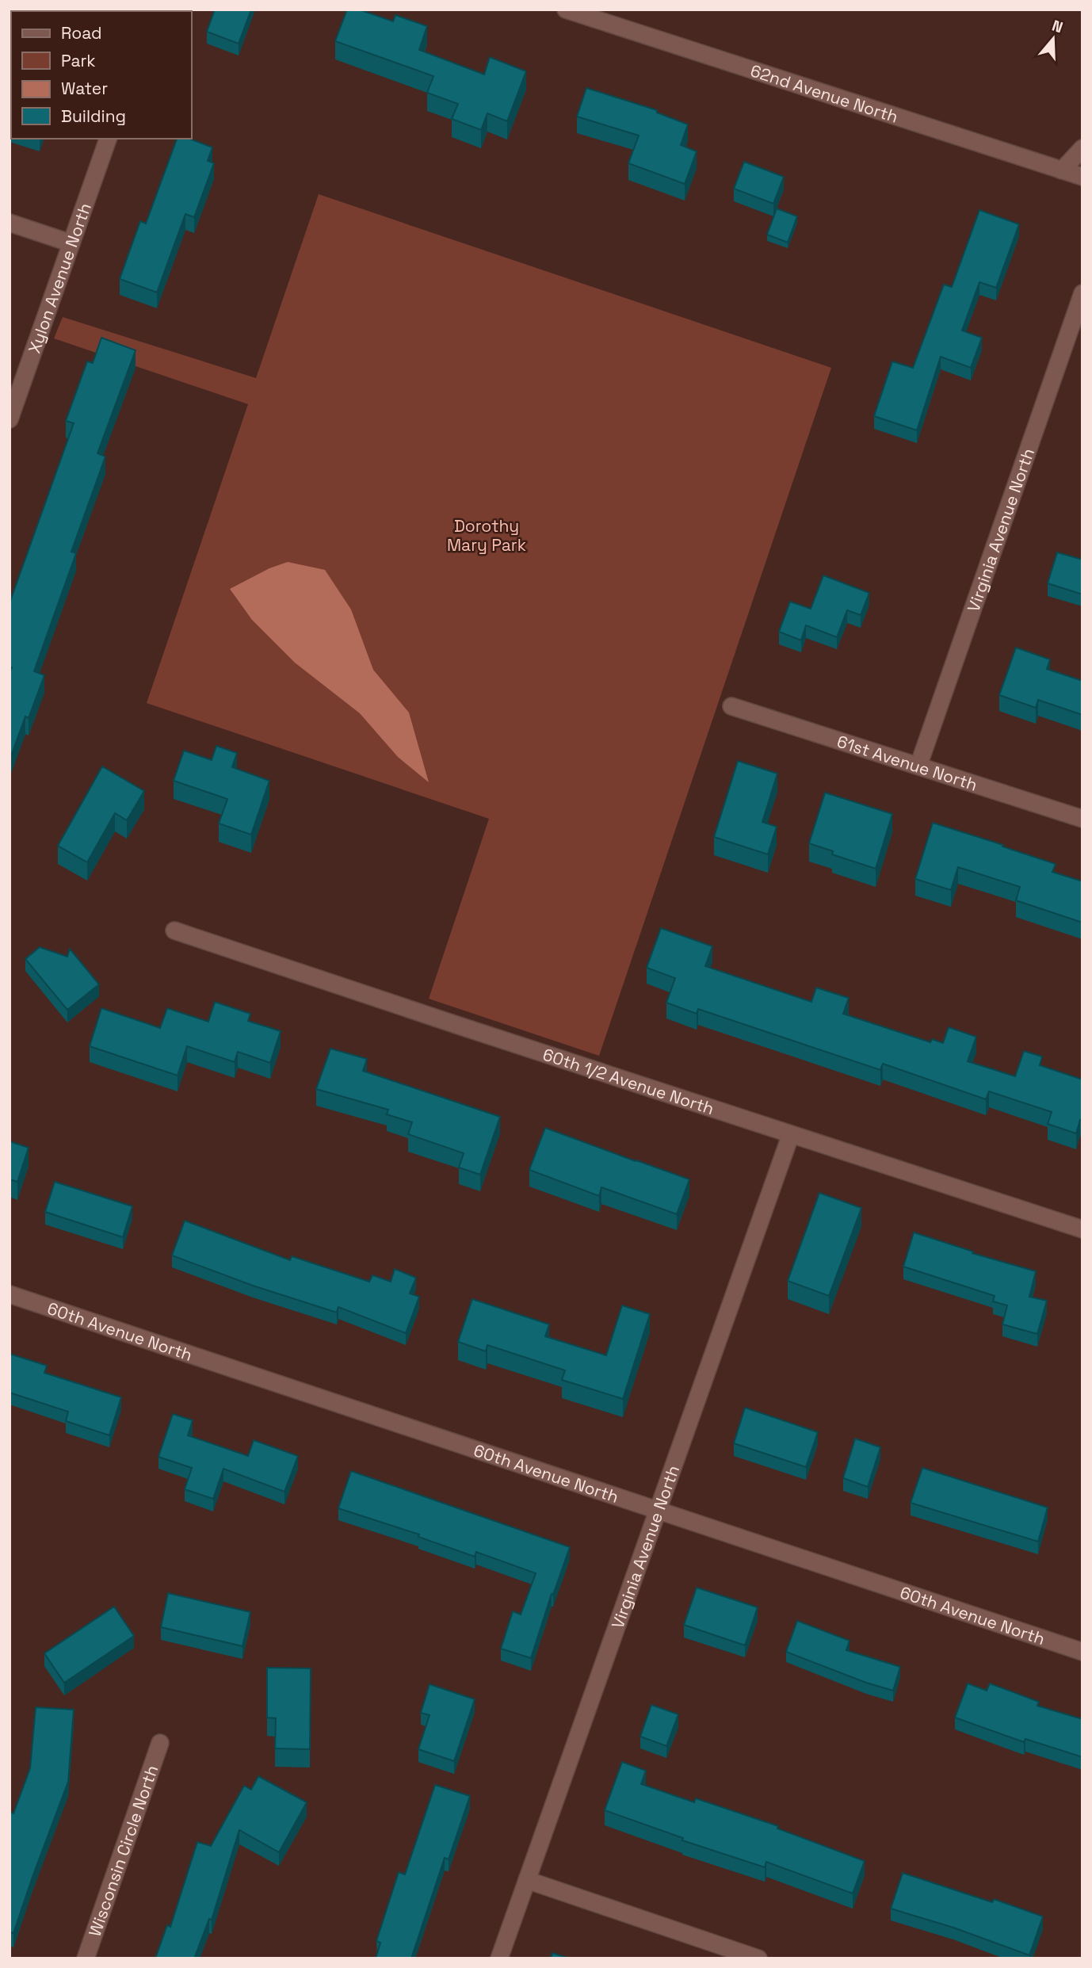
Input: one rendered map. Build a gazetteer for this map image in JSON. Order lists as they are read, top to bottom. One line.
{"streets":{"street":["62nd Avenue North","Xylon Avenue North","Virginia Avenue North","61st Avenue North","60th 1/2 Avenue North","60th Avenue North","Wisconsin Circle North"]},"crossings":[["Virginia Avenue North","61st Avenue North"],["Virginia Avenue North","60th 1/2 Avenue North"],["Virginia Avenue North","60th Avenue North"]],"parks":["Dorothy Mary Park"],"legend":["Road","Park","Water","Building"],"north":"top"}
